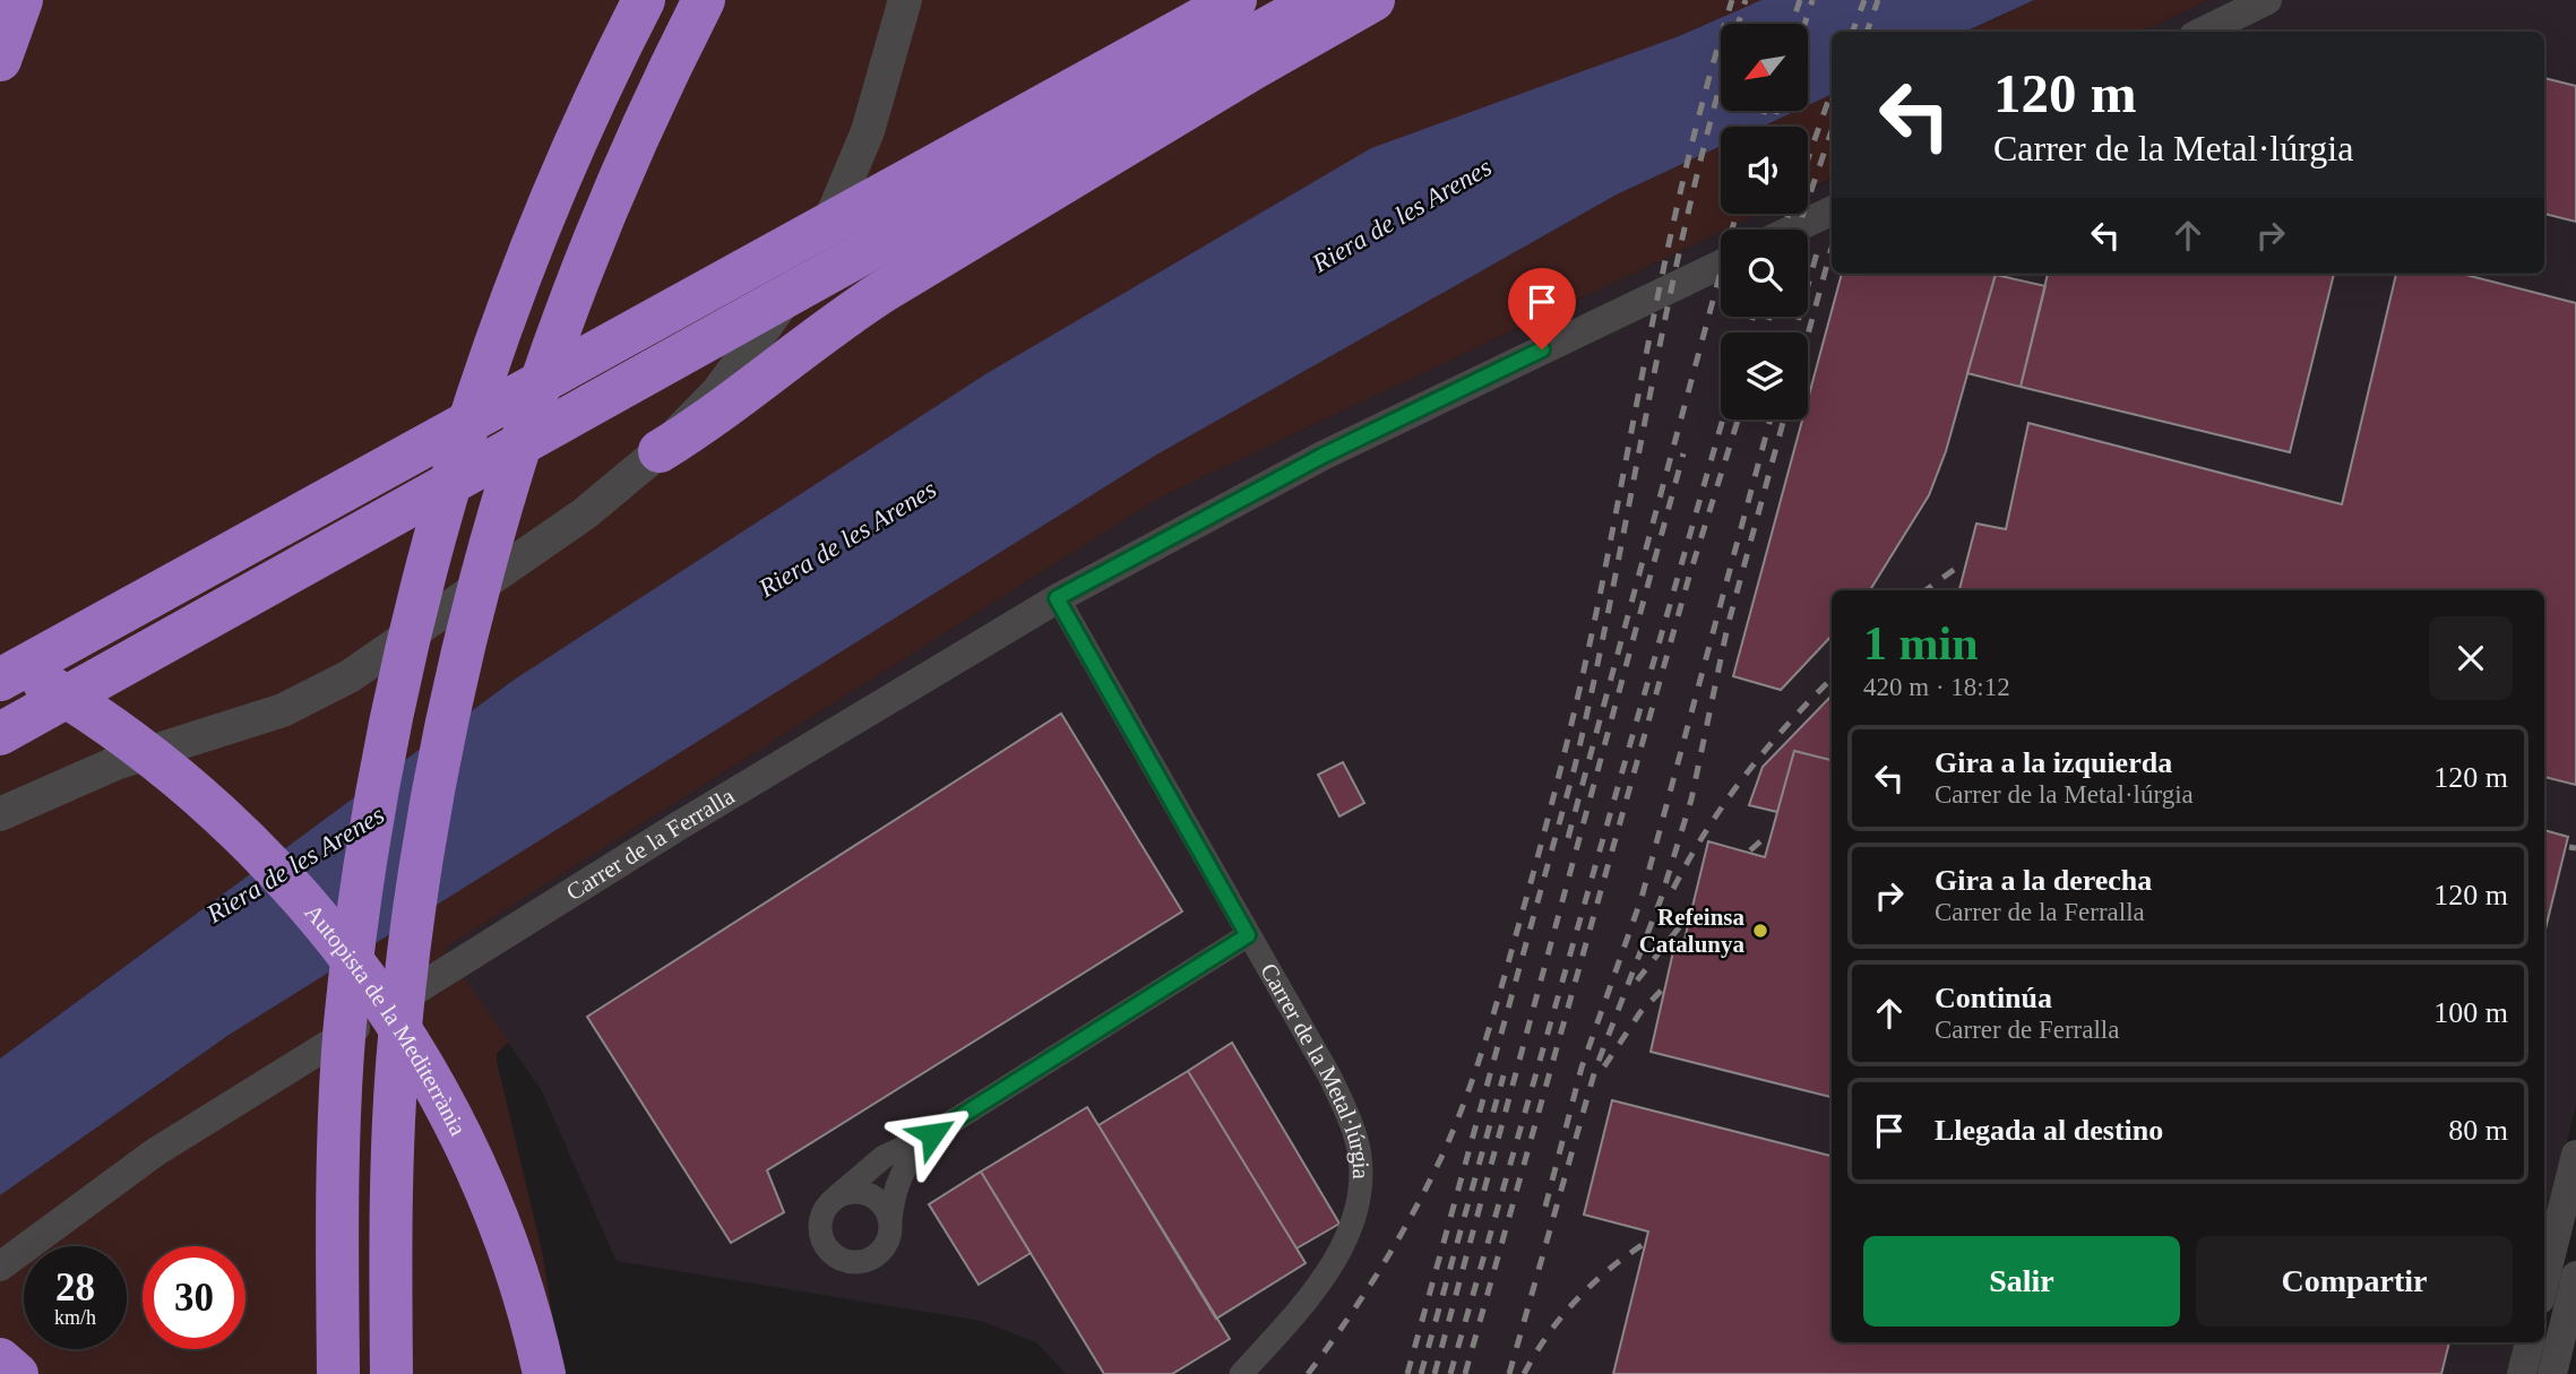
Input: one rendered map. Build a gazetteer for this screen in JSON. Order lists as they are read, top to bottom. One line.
{"streets":{"highway":["Autopista de la Mediterrània"],"street":["Carrer de la Ferralla","Carrer de la Metal·lúrgia"]},"crossings":[["Carrer de la Ferralla","Carrer de la Metal·lúrgia"]],"water":["Riera de les Arenes"],"places":["Refeinsa Catalunya"],"north":"bottom left","page":{"turn":["120 m","Carrer de la Metal·lúrgia"],"heading":["1 min","420 m · 18:12"],"list":[{"name":"Gira a la izquierda","note":"Carrer de la Metal·lúrgia","value":"120 m"},{"name":"Gira a la derecha","note":"Carrer de la Ferralla","value":"120 m"},{"name":"Continúa","note":"Carrer de Ferralla","value":"100 m"},{"name":"Llegada al destino","value":"80 m"}],"buttons":["Salir","Compartir"],"speed":"28 km/h","limit":"30"}}
